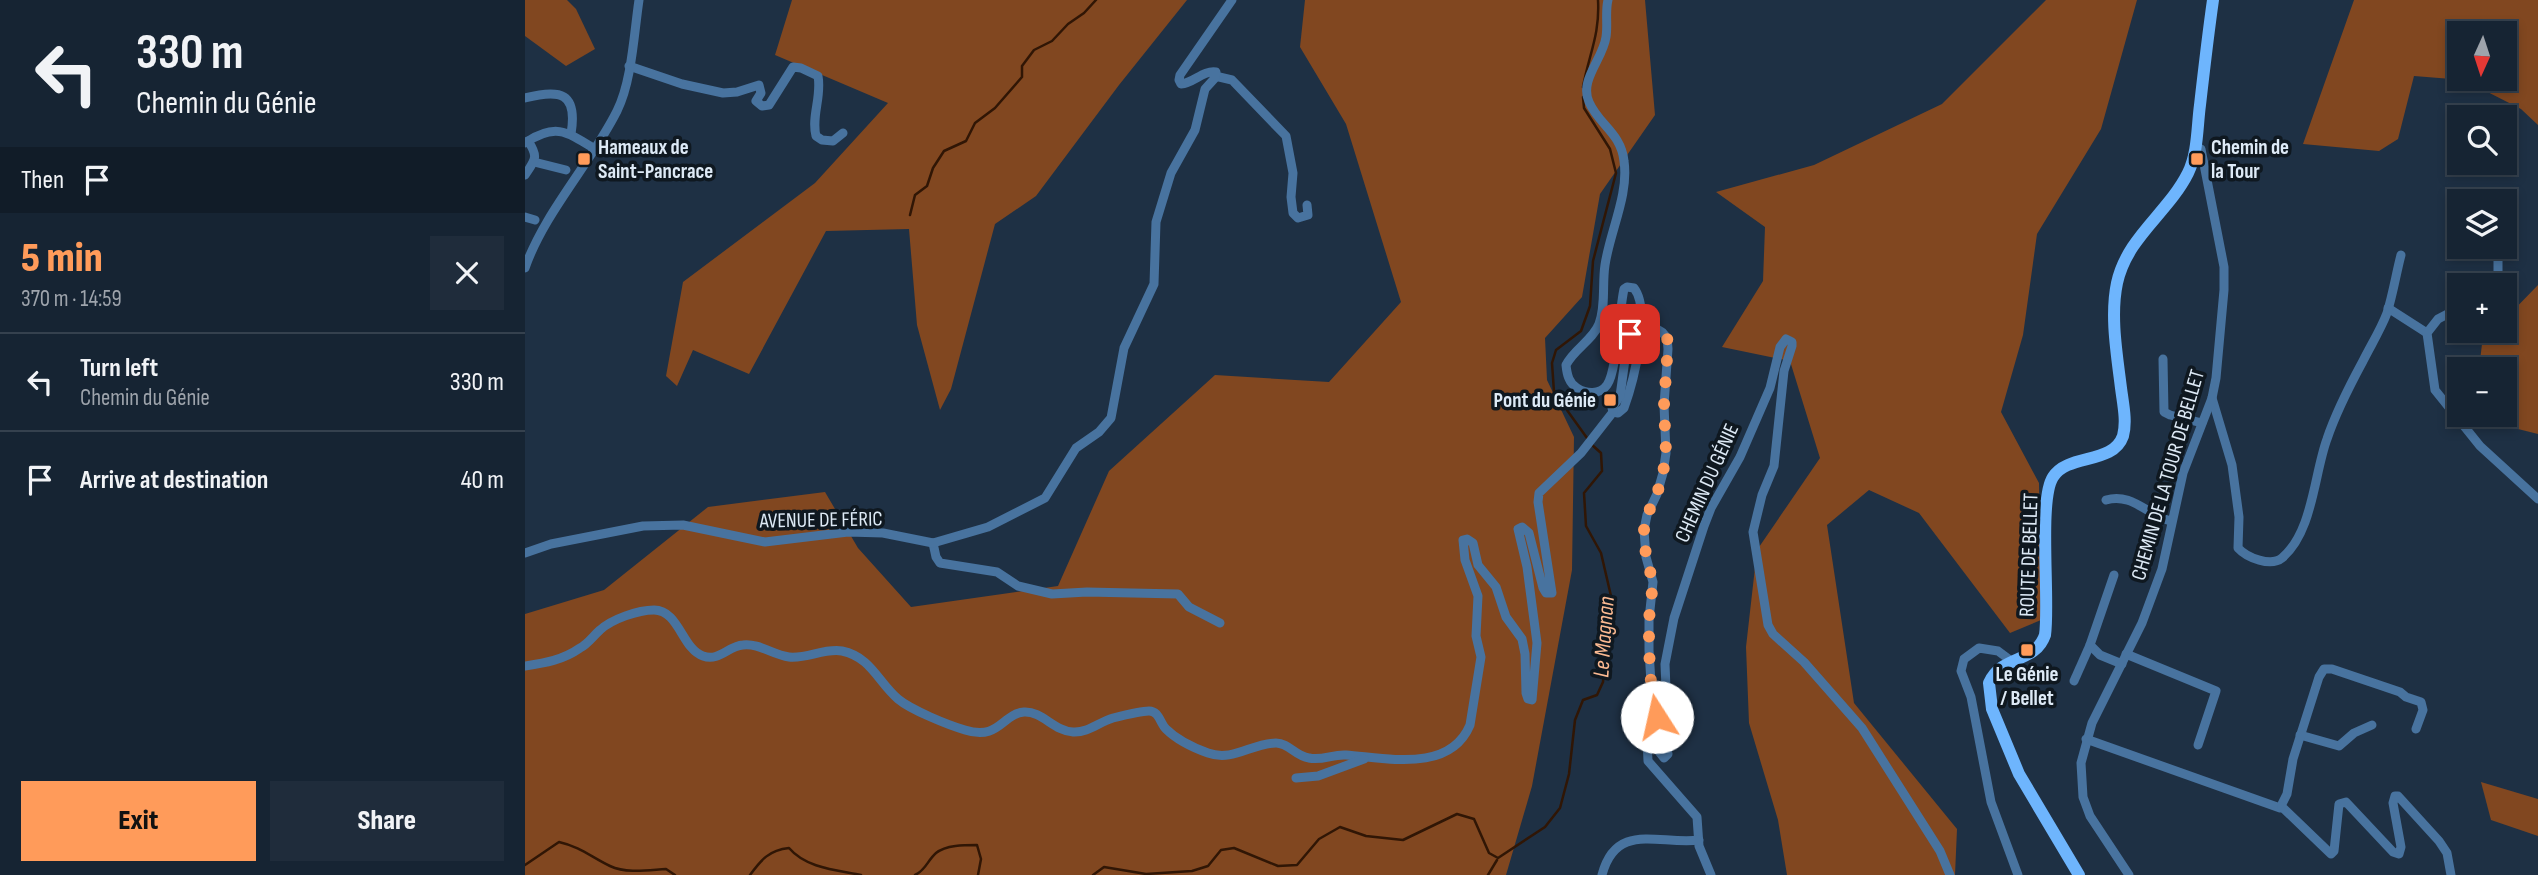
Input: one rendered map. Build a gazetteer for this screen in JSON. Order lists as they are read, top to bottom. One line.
{"streets":{"main road":["ROUTE DE BELLET"],"street":["CHEMIN DE LA TOUR DE BELLET","CHEMIN DU GÉNIE","AVENUE DE FÉRIC"]},"crossings":[["CHEMIN DE LA TOUR DE BELLET","ROUTE DE BELLET"]],"water":["Le Magnan"],"places":{"transit":["Hameaux de Saint-Pancrace","Chemin de la Tour","Pont du Génie","Le Génie / Bellet"]},"north":"bottom","page":{"turn":["330 m","Chemin du Génie"],"map_buttons":["+","−"],"then":"Then","heading":["5 min","370 m · 14:59"],"list":[{"name":"Turn left","note":"Chemin du Génie","value":"330 m"},{"name":"Arrive at destination","value":"40 m"}],"buttons":["Exit","Share"]}}
